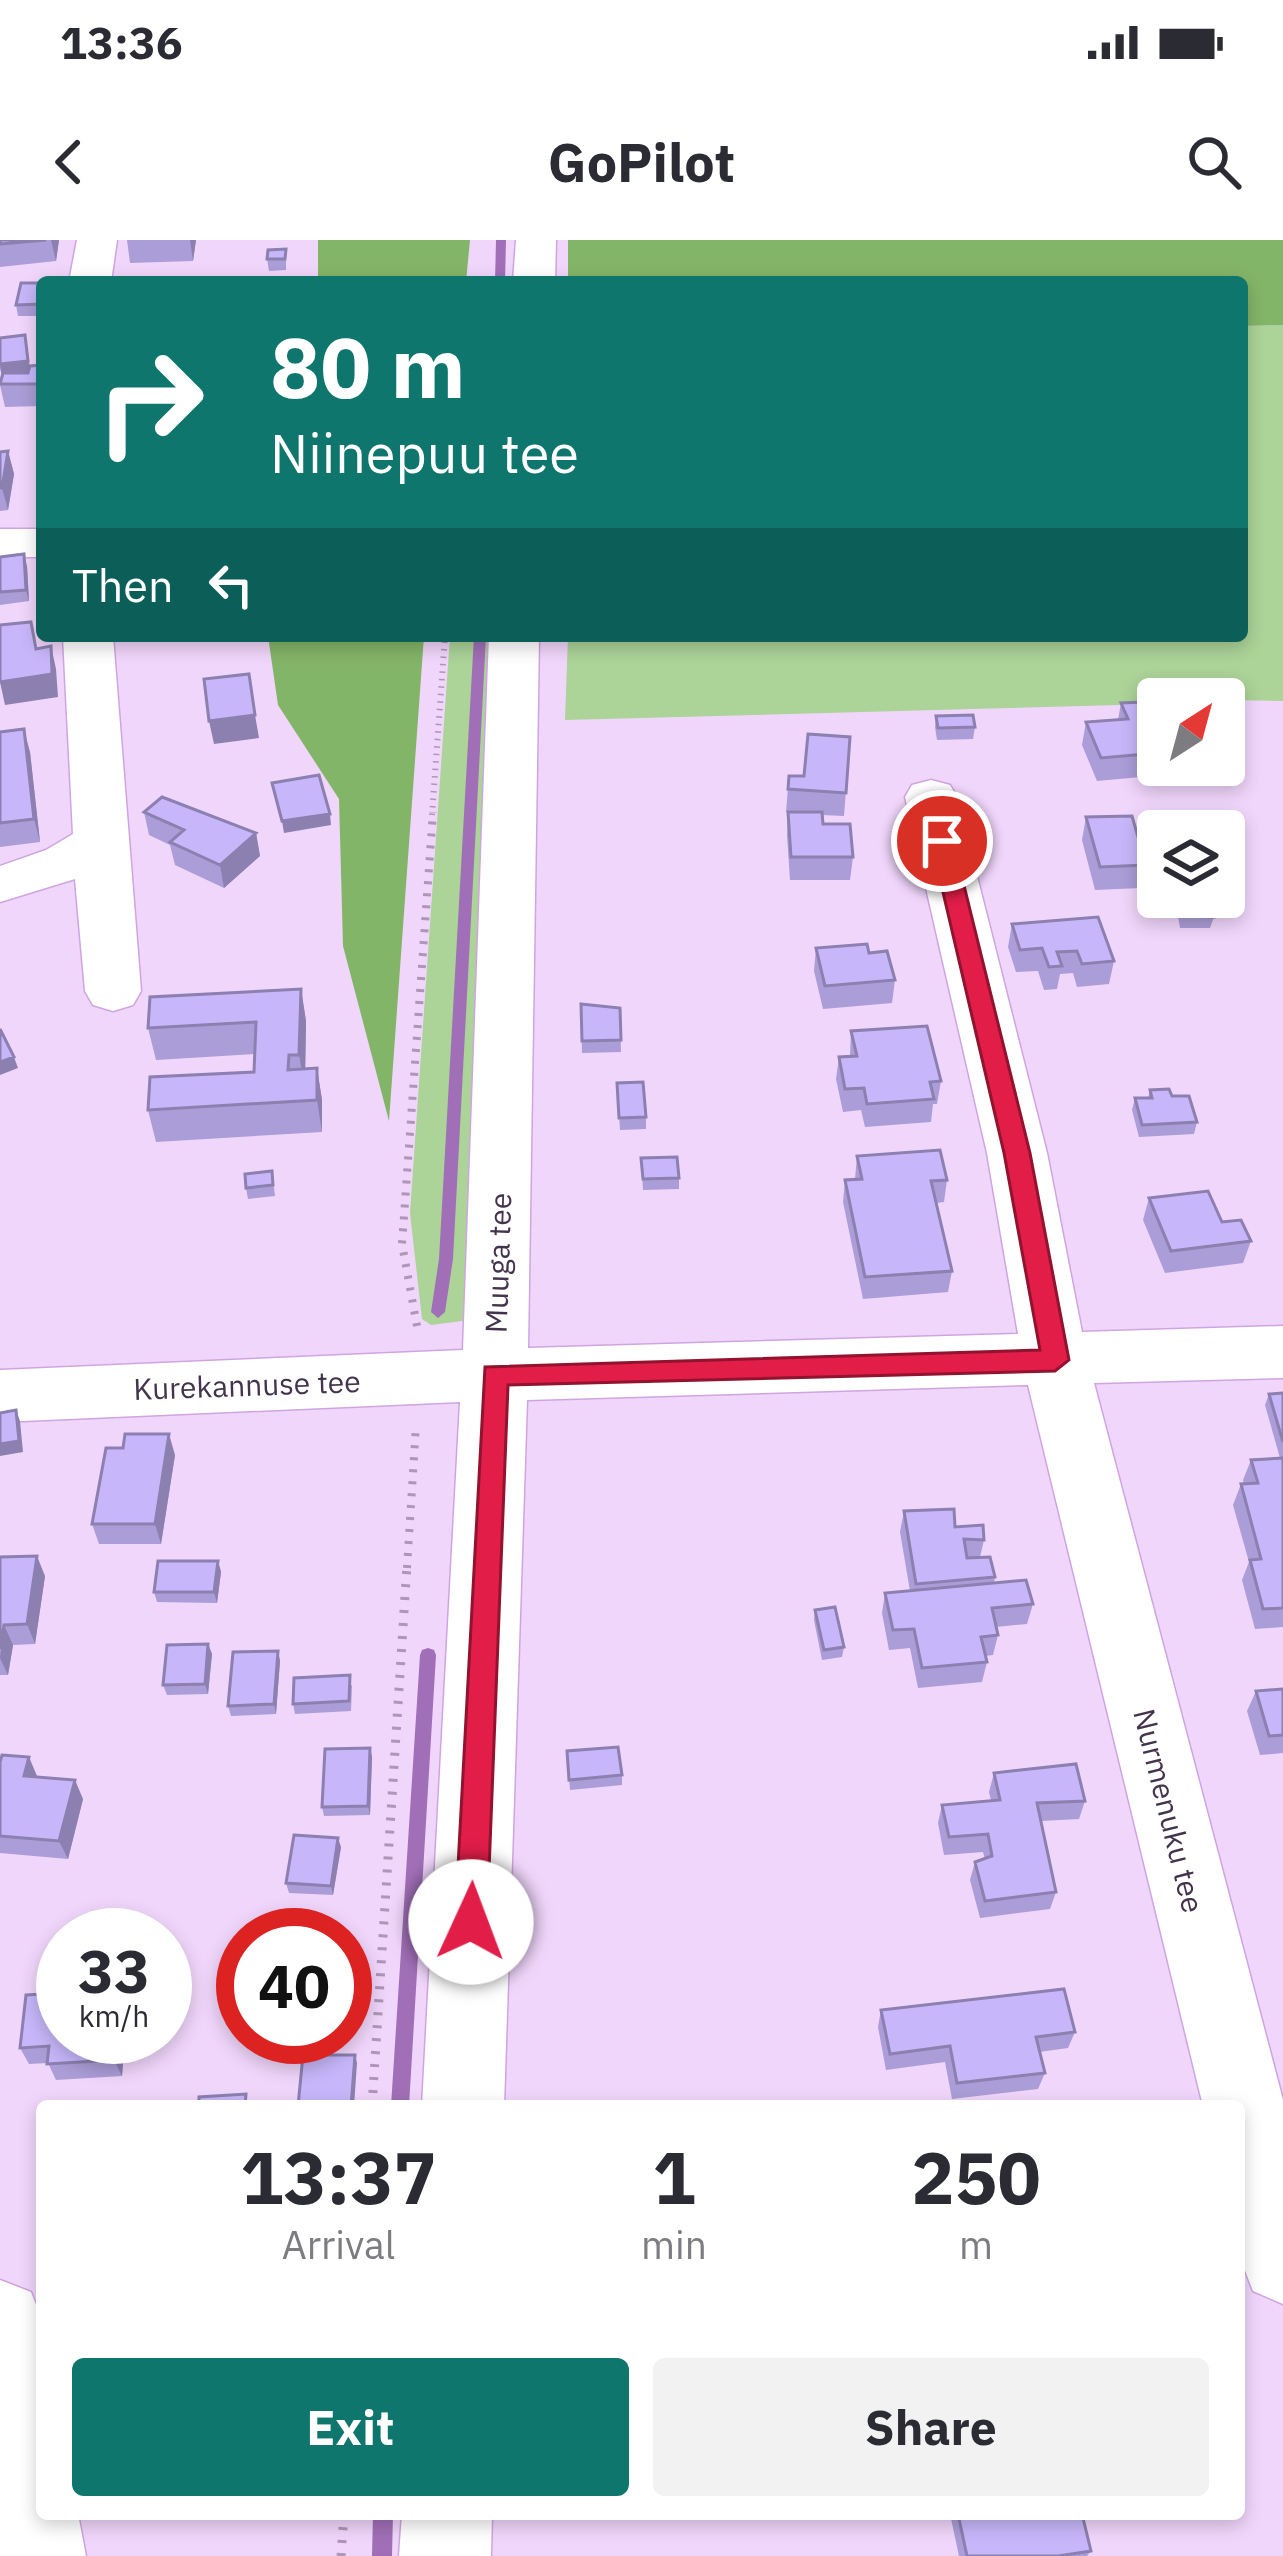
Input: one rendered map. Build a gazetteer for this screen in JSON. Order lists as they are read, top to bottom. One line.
{"streets":{"street":["Muuga tee","Kurekannuse tee","Nurmenuku tee"]},"crossings":[["Muuga tee","Kurekannuse tee"],["Kurekannuse tee","Nurmenuku tee"]],"north":"top right","page":{"status":"13:36","header":"GoPilot","turn":["80 m","Niinepuu tee"],"then":"Then","speed":"33 km/h","limit":"40","eta":["13:37","Arrival","1","min","250","m"],"buttons":["Exit","Share"]}}
